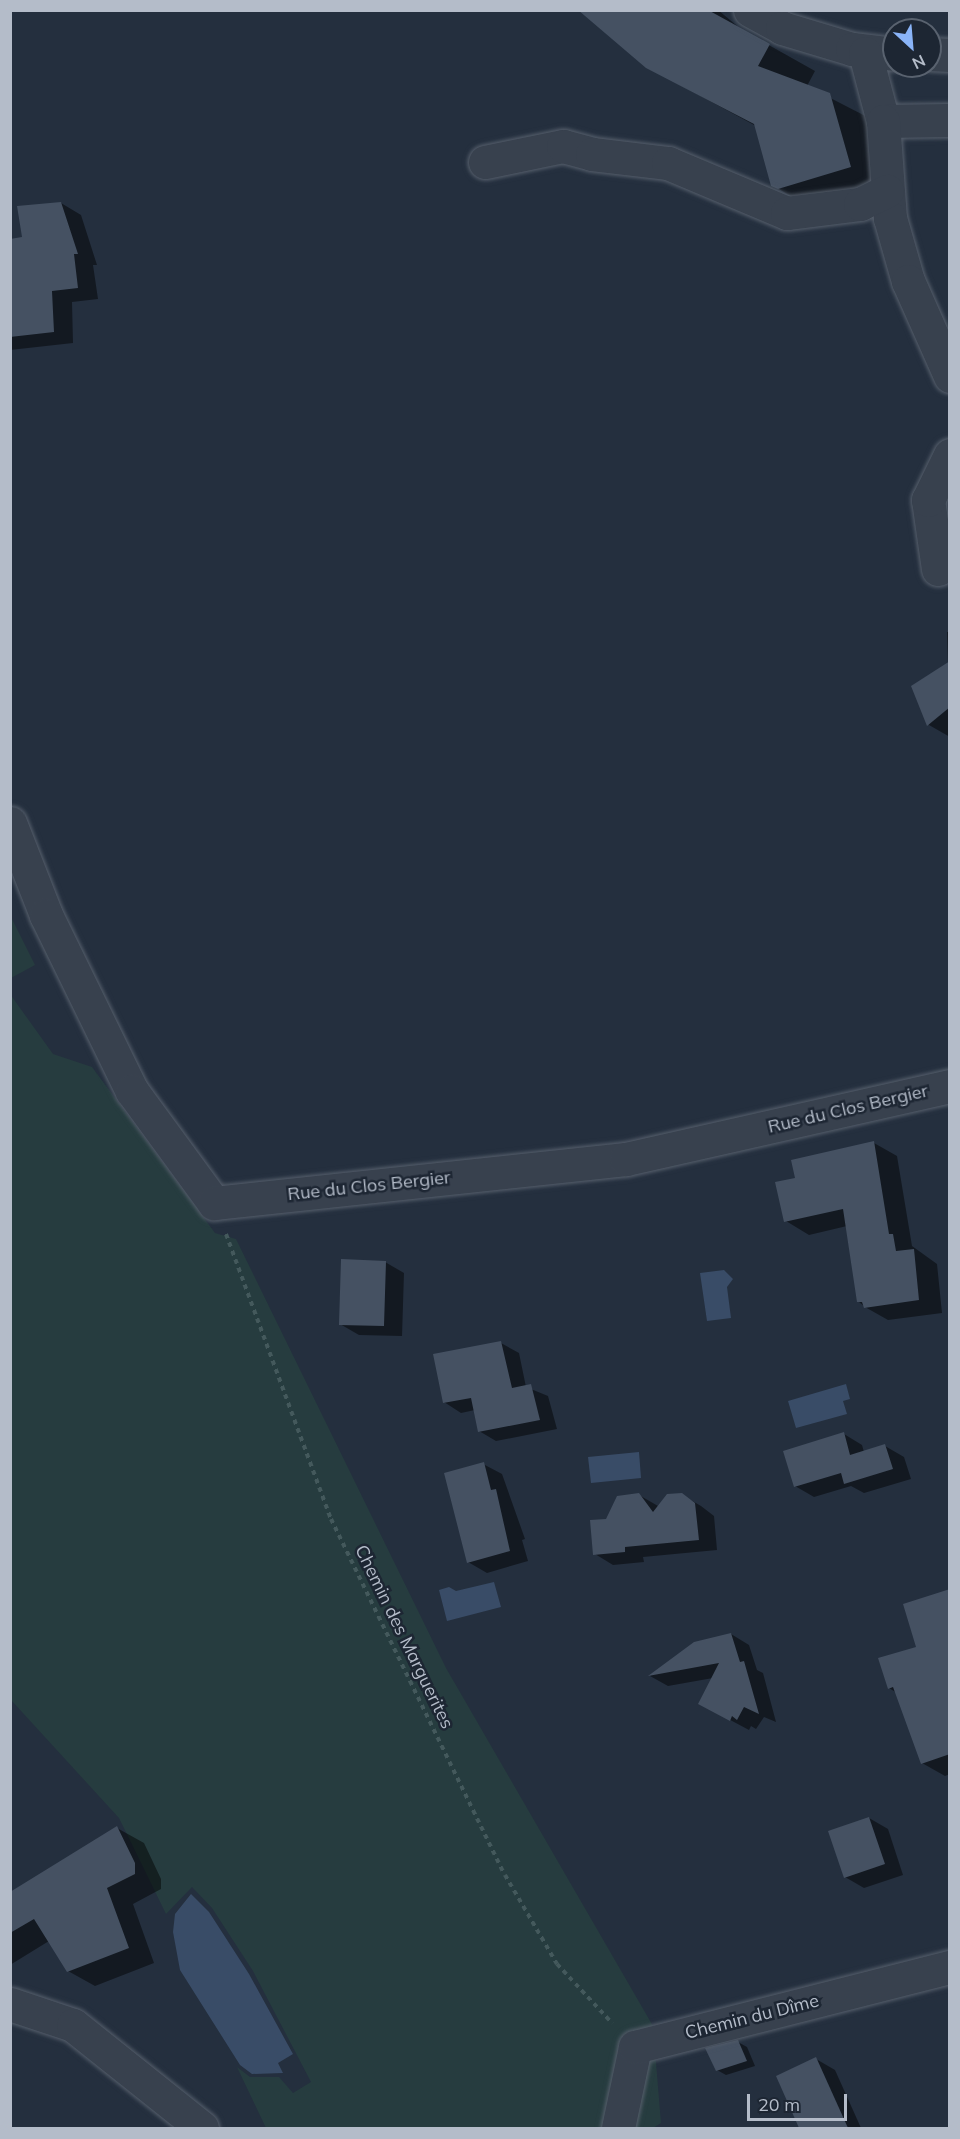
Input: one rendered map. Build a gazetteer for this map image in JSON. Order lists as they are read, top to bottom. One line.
{"streets":{"street":["Rue du Clos Bergier","Chemin du Dîme"],"path":["Chemin des Marguerites"]},"crossings":[["Rue du Clos Bergier","Chemin des Marguerites"],["Chemin des Marguerites","Chemin du Dîme"]],"scale_bar":"20 m","north":"bottom right"}
